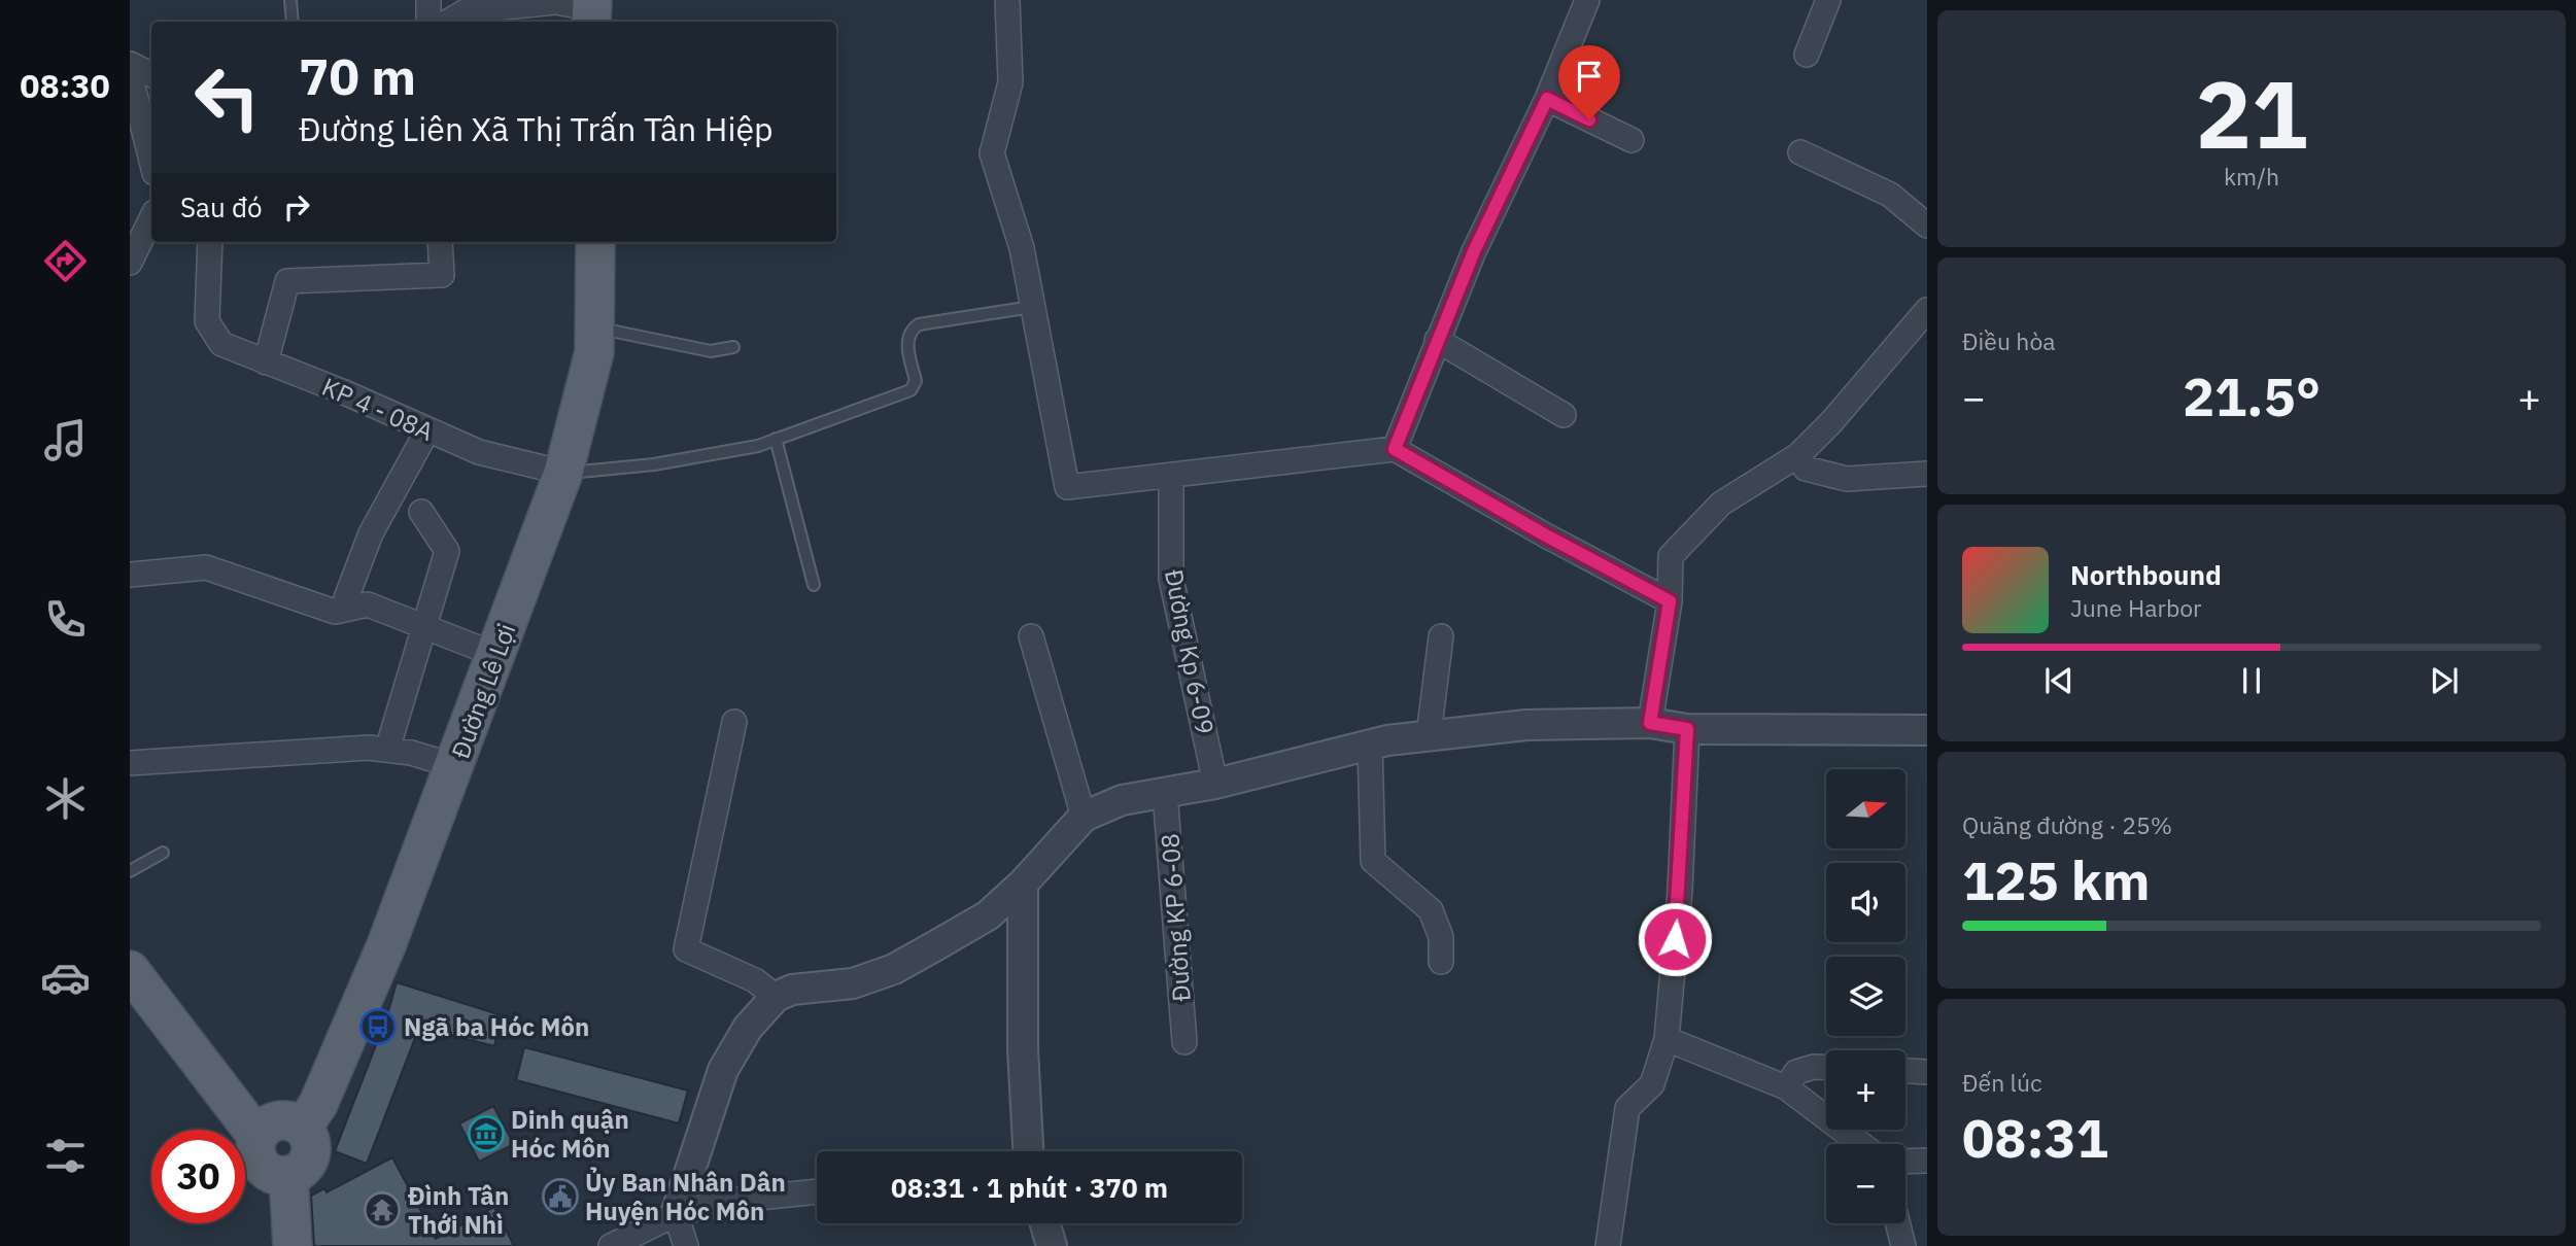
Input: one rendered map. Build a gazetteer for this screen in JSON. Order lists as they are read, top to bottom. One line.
{"streets":{"main road":["Đường Lê Lợi"],"street":["KP 4 - 08A","Đường Kp 6-09","Đường KP 6-08"]},"crossings":[["KP 4 - 08A","Đường Lê Lợi"]],"places":{"bus stop":["Ngã ba Hóc Môn"],"museum":["Dinh quận Hóc Môn"],"public building":["Ủy Ban Nhân Dân Huyện Hóc Môn"],"temple":["Đình Tân Thới Nhì"]},"north":"right","page":{"tabs":"08:30","tile":[["21","km/h"],"Điều hòa",["Quãng đường · 25%","125 km"],["Đến lúc","08:31"]],"turn":["70 m","Đường Liên Xã Thị Trấn Tân Hiệp"],"then":"Sau đó","heat":["−","21.5°","+"],"song":["Northbound","June Harbor"],"map_buttons":["+","−"],"limit":"30","trip":"08:31 · 1 phút · 370 m"}}
